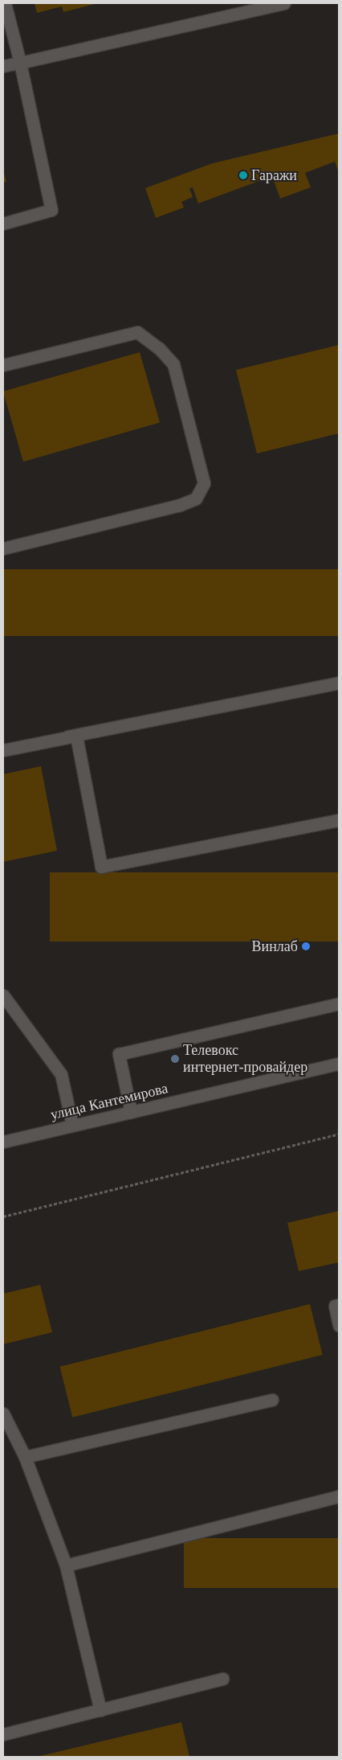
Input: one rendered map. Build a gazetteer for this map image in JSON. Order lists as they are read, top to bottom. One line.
{"streets":{"street":["улица Кантемирова"]},"places":["Гаражи","Винлаб","Телевокс интернет-провайдер"]}
